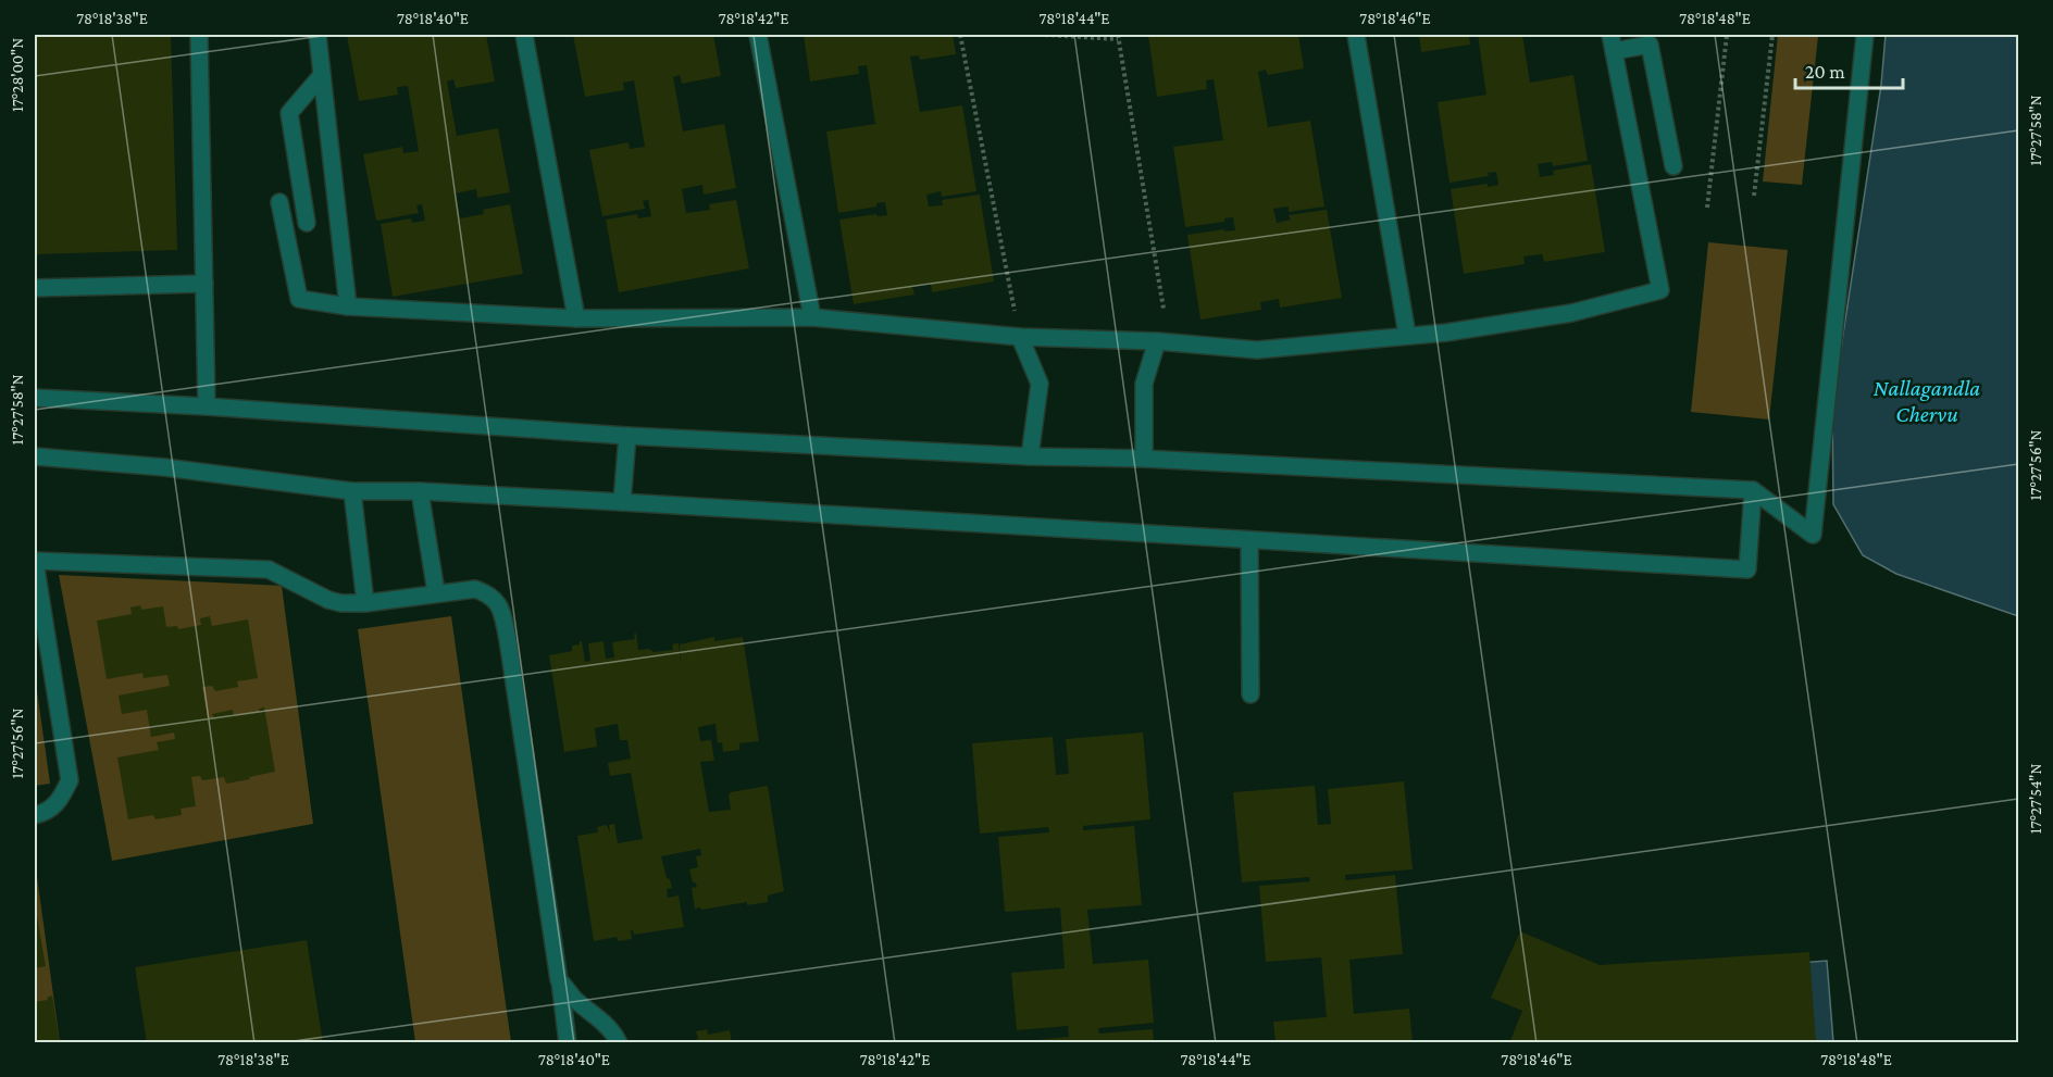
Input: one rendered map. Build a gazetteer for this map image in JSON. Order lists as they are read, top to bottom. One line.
{"water":["Nallagandla Chervu"],"scale_bar":"20 m","coordinates":["78°18'38\"E","78°18'40\"E","78°18'42\"E","78°18'44\"E","78°18'46\"E","78°18'48\"E","17°28'00\"N","17°27'58\"N","17°27'56\"N","17°27'54\"N"]}
